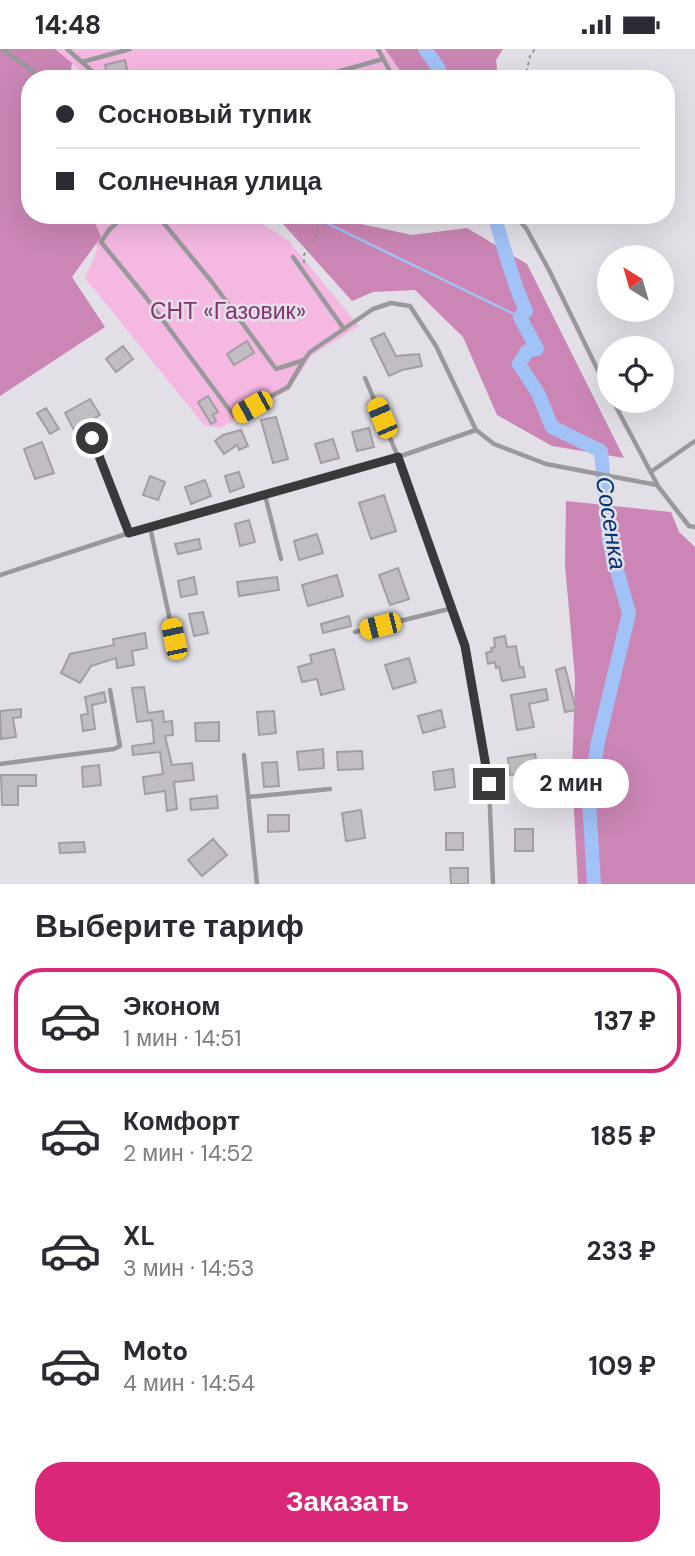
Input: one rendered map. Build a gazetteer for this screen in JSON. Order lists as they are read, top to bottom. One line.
{"water":["Сосенка"],"parks":["СНТ «Газовик»"],"north":"top left","page":{"status":"14:48","banner":["Сосновый тупик","Солнечная улица"],"bubble":"2 мин","heading":"Выберите тариф","list":[{"name":"Эконом","note":"1 мин · 14:51","value":"137 ₽"},{"name":"Комфорт","note":"2 мин · 14:52","value":"185 ₽"},{"name":"XL","note":"3 мин · 14:53","value":"233 ₽"},{"name":"Moto","note":"4 мин · 14:54","value":"109 ₽"}],"buttons":"Заказать"}}
